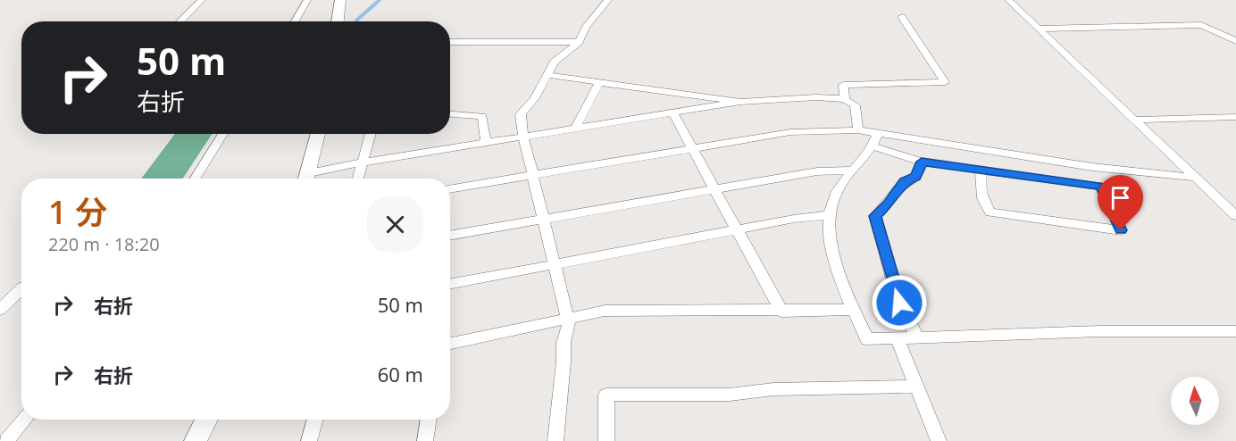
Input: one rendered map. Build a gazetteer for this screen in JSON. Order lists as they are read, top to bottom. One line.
{"north":"top","page":{"turn":["50 m","右折"],"heading":["1 分","220 m · 18:20"],"list":[{"name":"右折","value":"50 m"},{"name":"右折","value":"60 m"}]}}
